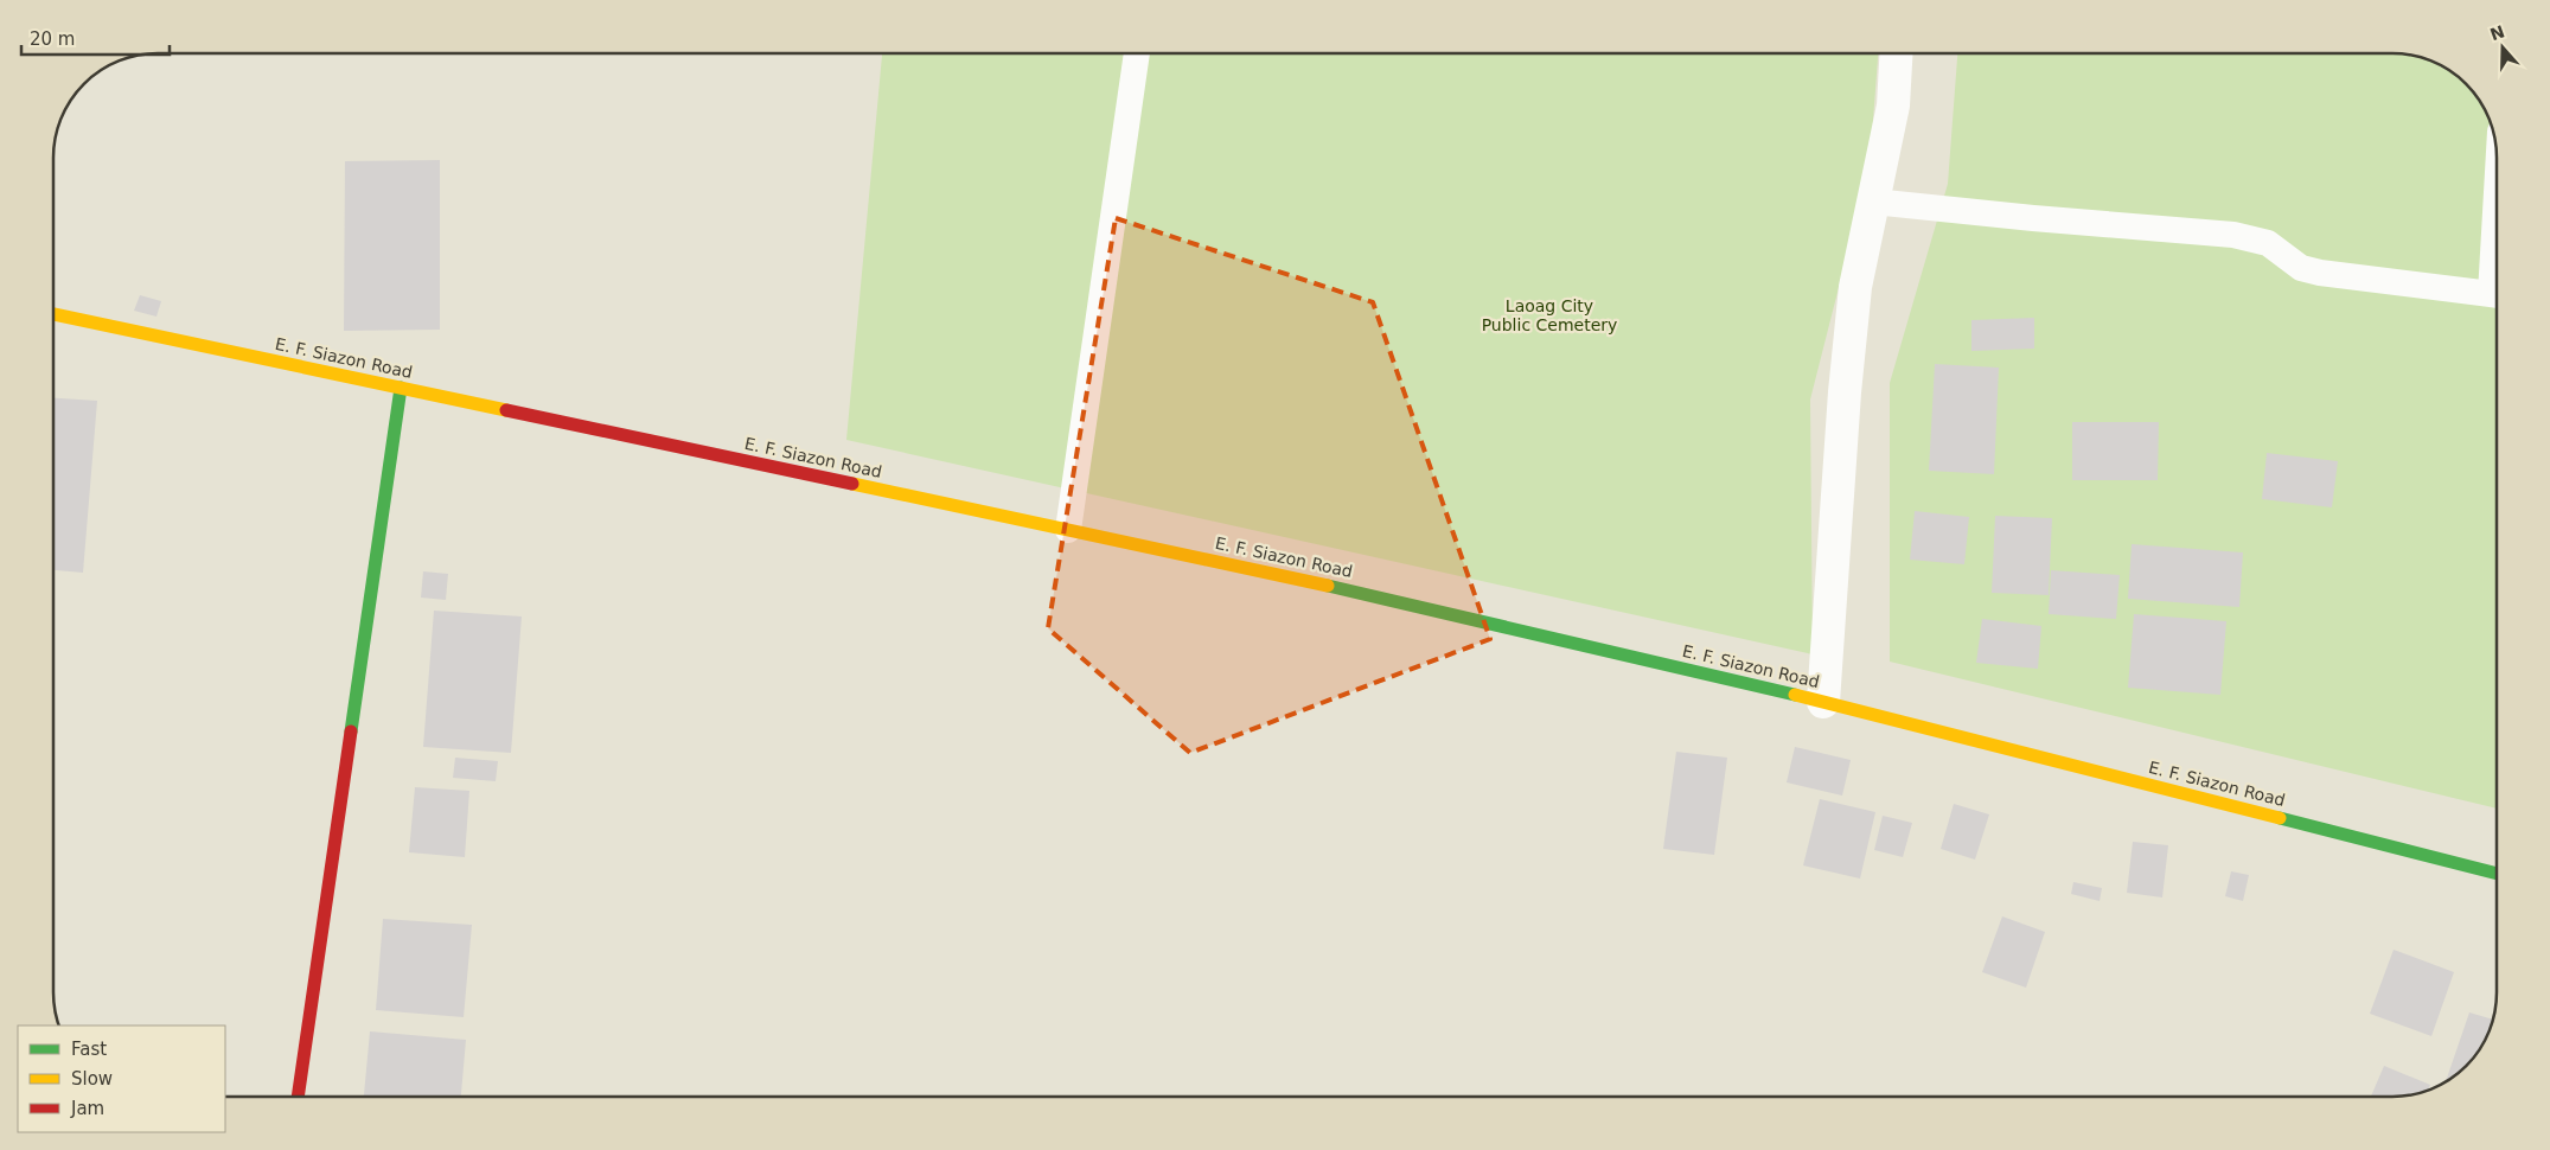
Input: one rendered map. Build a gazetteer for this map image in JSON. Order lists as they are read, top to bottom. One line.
{"streets":{"street":["E. F. Siazon Road"]},"parks":["Laoag City Public Cemetery"],"legend":["Fast","Slow","Jam"],"scale_bar":"20 m","north":"top"}
